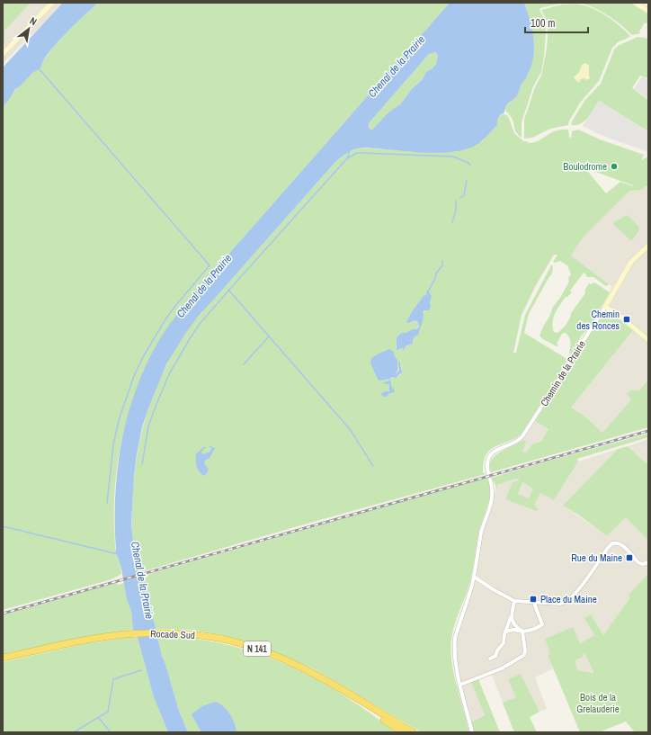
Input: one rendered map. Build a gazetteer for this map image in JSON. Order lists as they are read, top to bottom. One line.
{"streets":{"highway":["Rocade Sud","N 141"],"street":["Chemin de la Prairie"]},"water":["Chenal de la Prairie"],"parks":["Bois de la Grelauderie"],"places":{"other":["Boulodrome"],"transit":["Chemin des Ronces","Rue du Maine","Place du Maine"]},"scale_bar":"100 m","north":"top right"}
